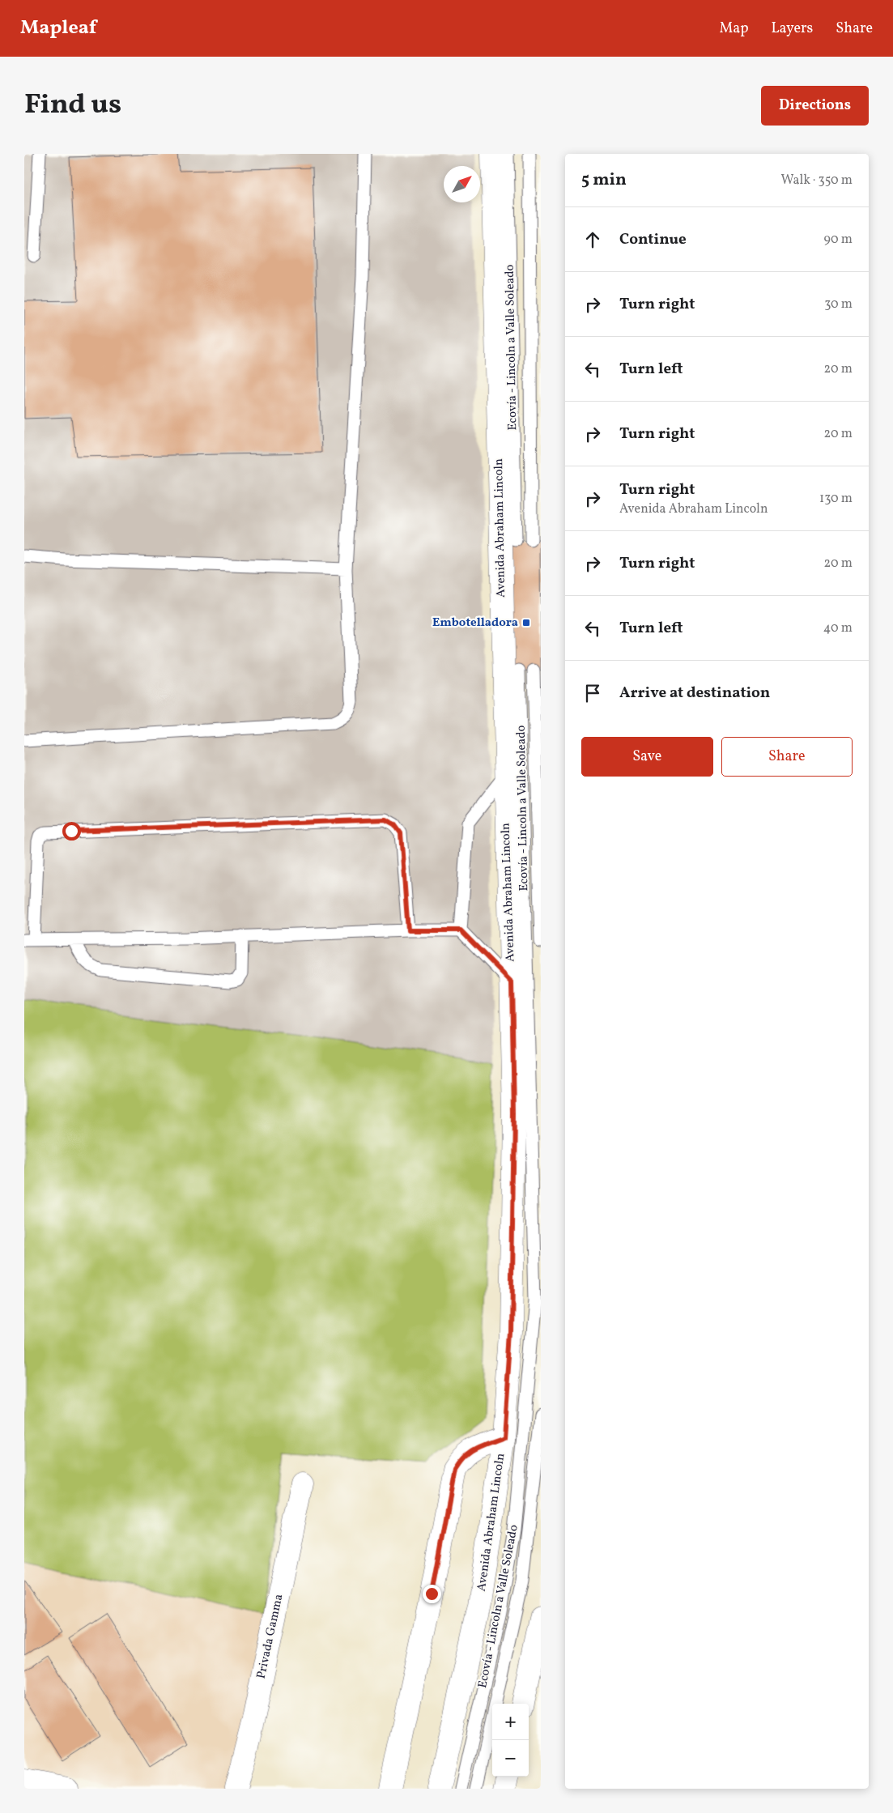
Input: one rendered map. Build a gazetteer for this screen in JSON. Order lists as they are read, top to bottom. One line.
{"streets":{"main road":["Avenida Abraham Lincoln","Privada Gamma"],"lane":["Ecovía - Lincoln a Valle Soleado"]},"places":{"transit":["Embotelladora"]},"north":"top right","page":{"header":"Mapleaf","nav":["Map","Layers","Share"],"title":"Find us","buttons":["Directions",["Save","Share"]],"heading":["5 min","Walk · 350 m"],"list":[["Continue","90 m"],["Turn right","30 m"],["Turn left","20 m"],["Turn right","20 m"],["Turn right","Avenida Abraham Lincoln","130 m"],["Turn right","20 m"],["Turn left","40 m"],"Arrive at destination"],"map_buttons":["+","−"]}}
